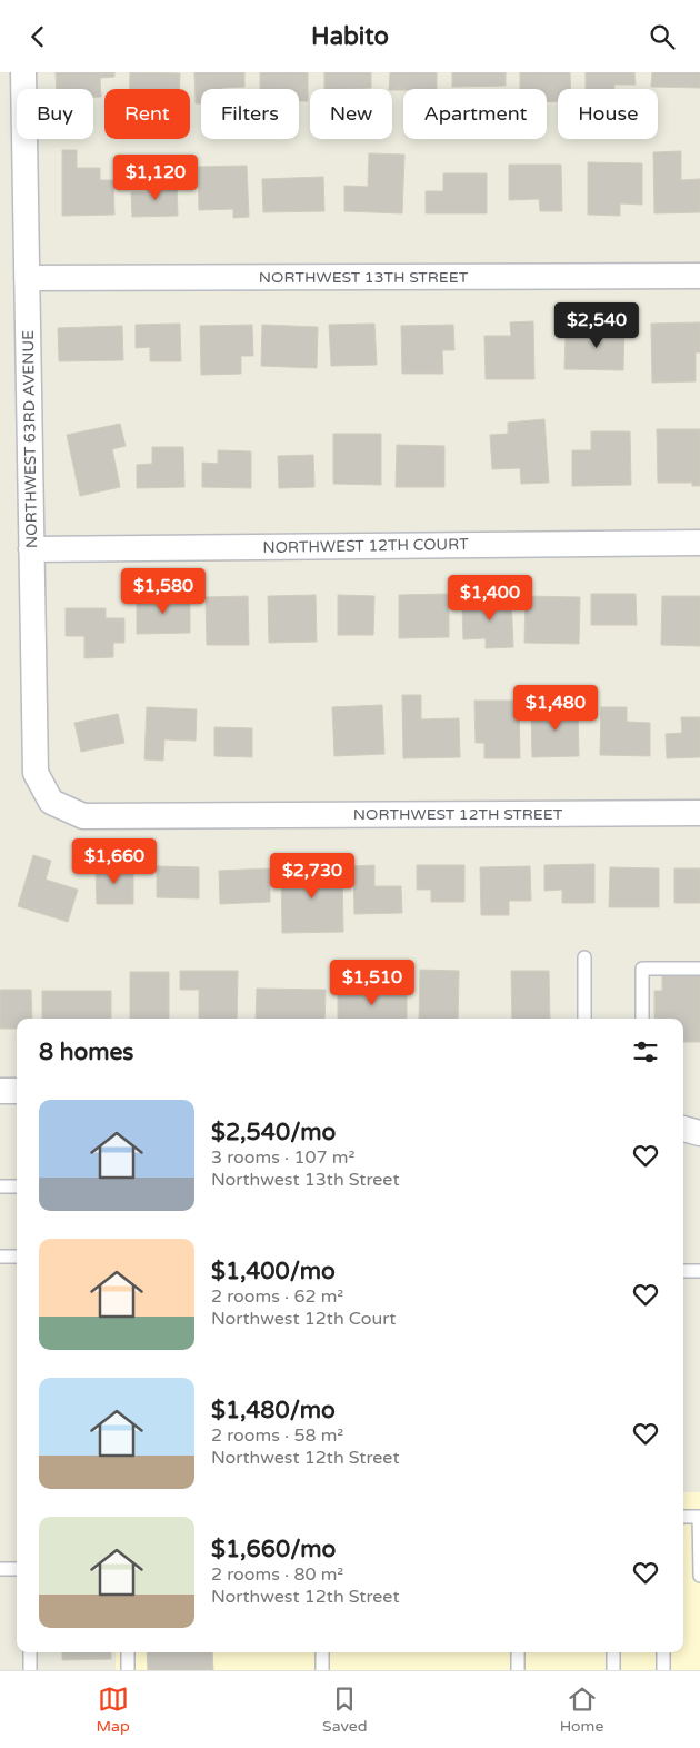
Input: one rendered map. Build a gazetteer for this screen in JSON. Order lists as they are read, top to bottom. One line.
{"streets":{"street":["NORTHWEST 13TH STREET","NORTHWEST 63RD AVENUE","NORTHWEST 12TH COURT","NORTHWEST 12TH STREET"]},"crossings":[["NORTHWEST 13TH STREET","NORTHWEST 63RD AVENUE"],["NORTHWEST 63RD AVENUE","NORTHWEST 12TH COURT"],["NORTHWEST 63RD AVENUE","NORTHWEST 12TH STREET"]],"page":{"header":"Habito","chip":["Buy","Rent","Filters","New","Apartment","House"],"price":["$1,120","$2,540","$1,580","$1,400","$1,480","$1,660","$2,730","$1,510"],"heading":"8 homes","list":[{"name":"$2,540/mo","note":"3 rooms · 107 m² · Northwest 13th Street"},{"name":"$1,400/mo","note":"2 rooms · 62 m² · Northwest 12th Court"},{"name":"$1,480/mo","note":"2 rooms · 58 m² · Northwest 12th Street"},{"name":"$1,660/mo","note":"2 rooms · 80 m² · Northwest 12th Street"}],"tabs":["Map","Saved","Home"]}}
